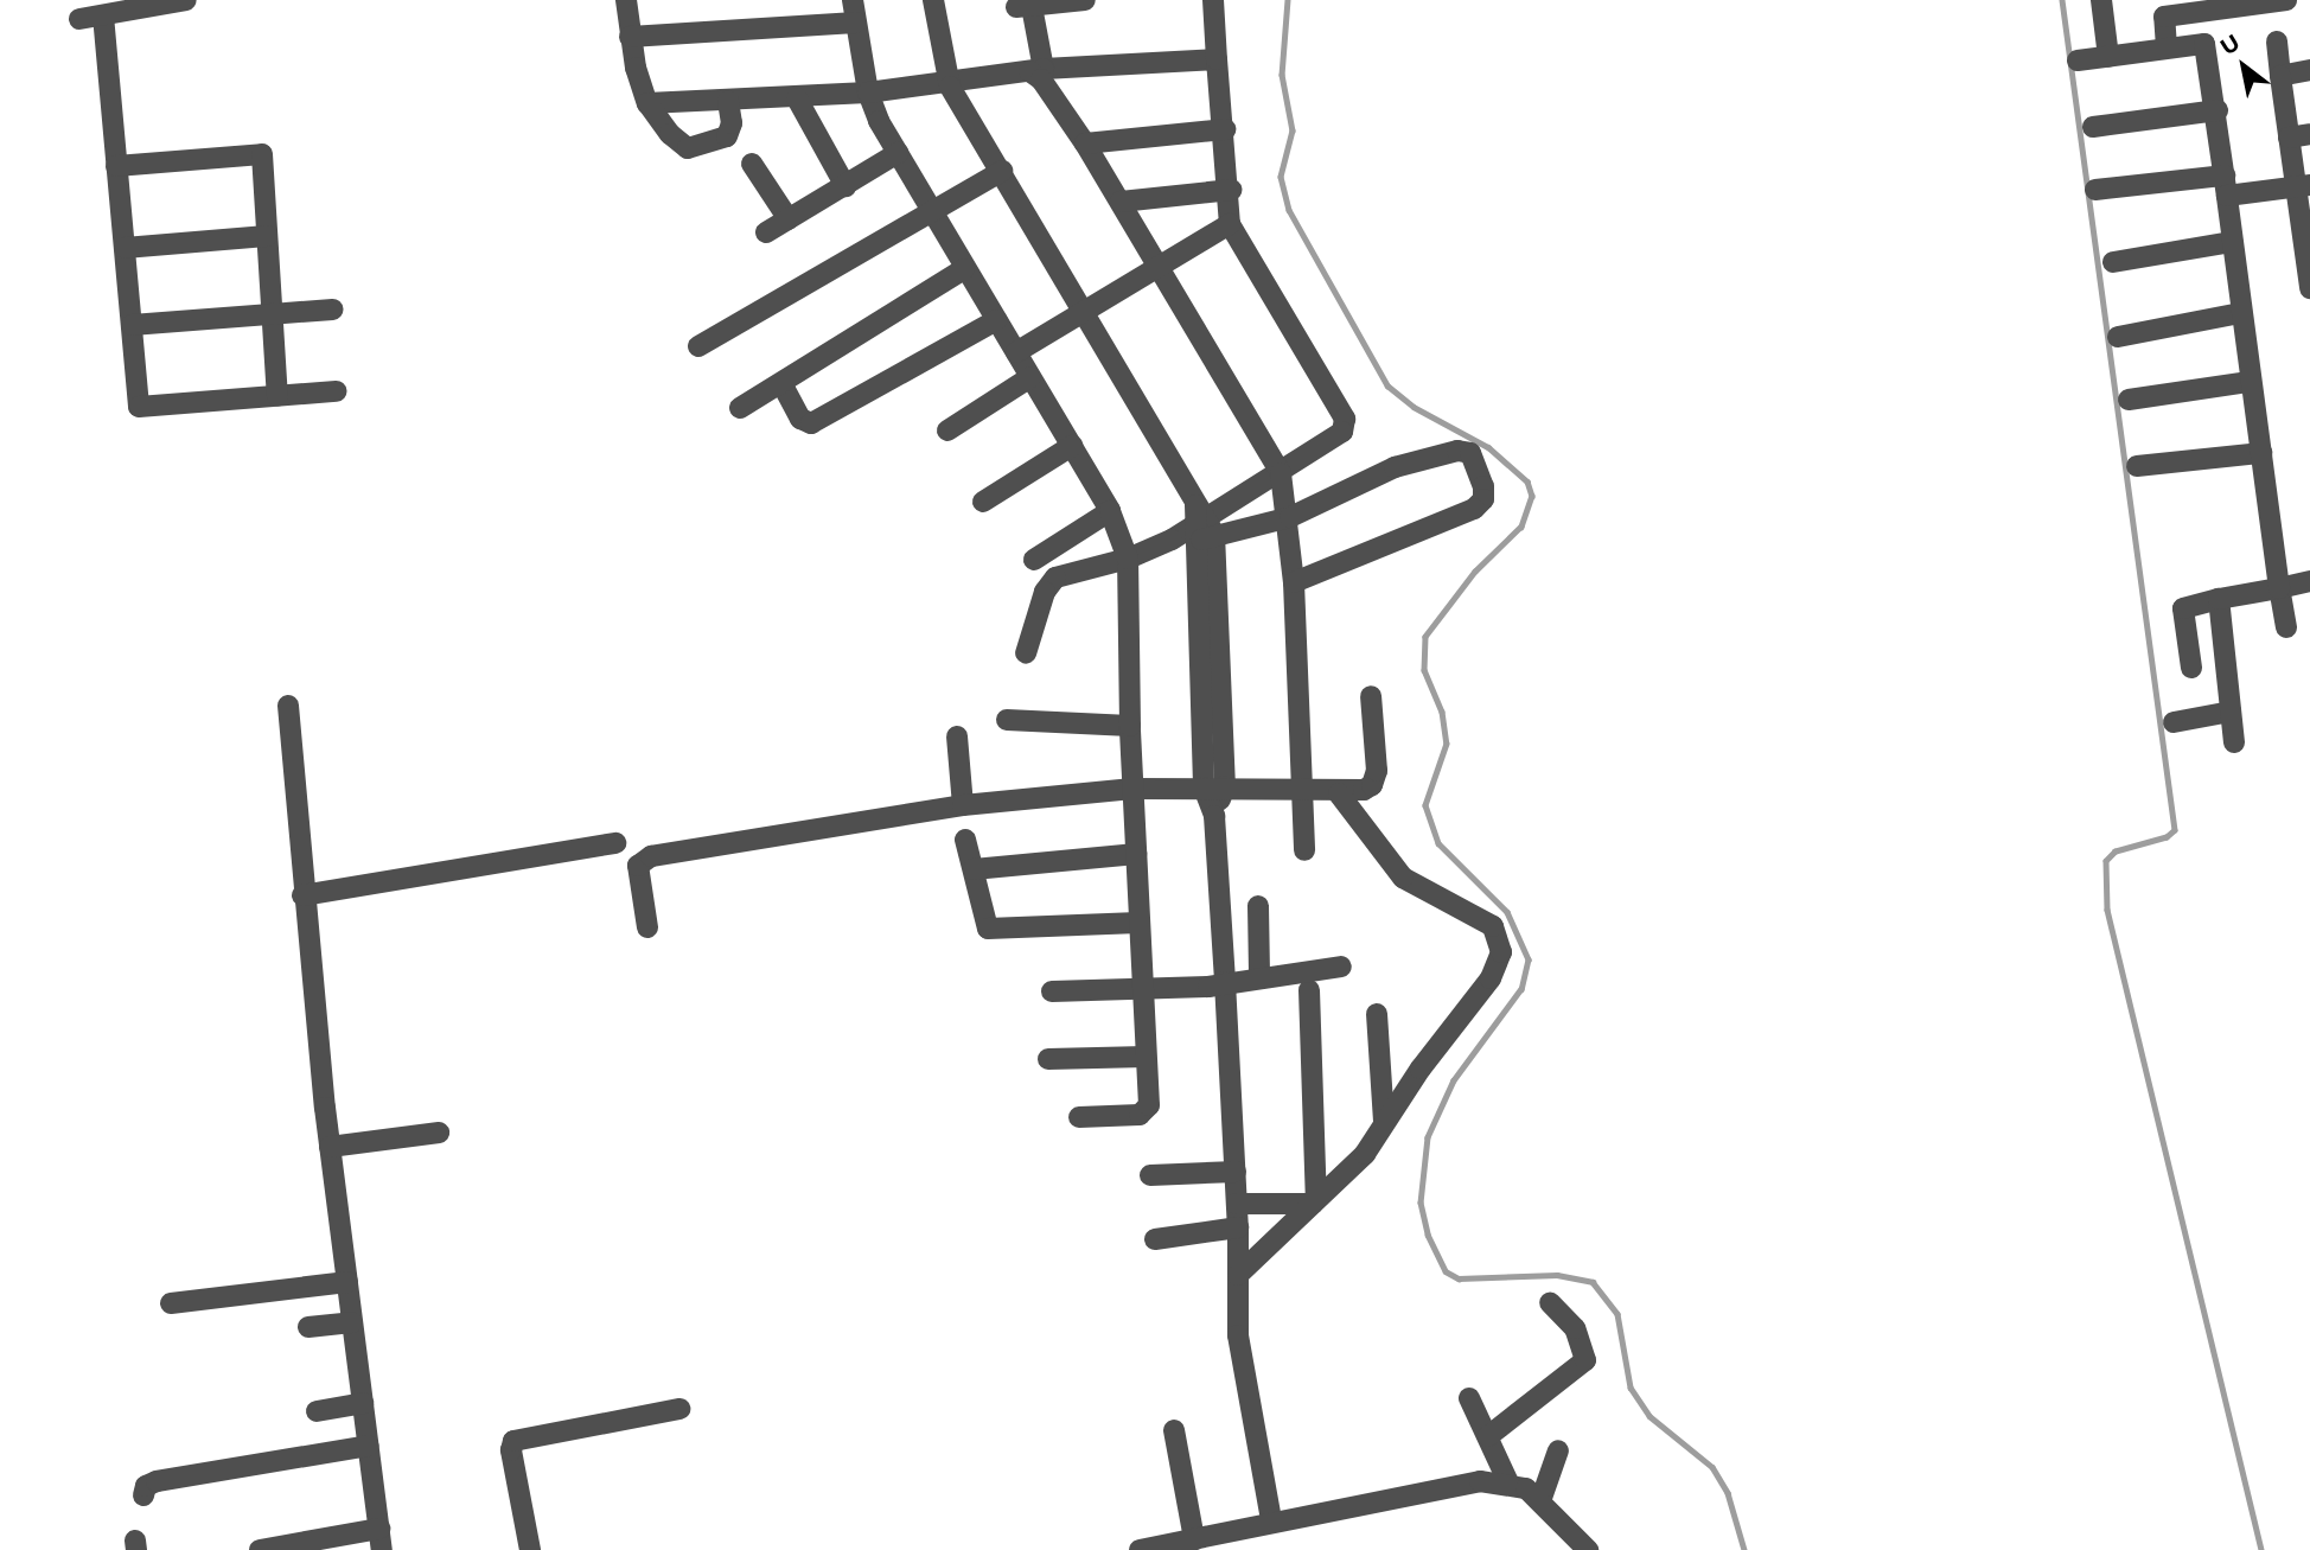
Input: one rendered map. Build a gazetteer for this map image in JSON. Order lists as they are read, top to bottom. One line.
{"north":"top left"}
